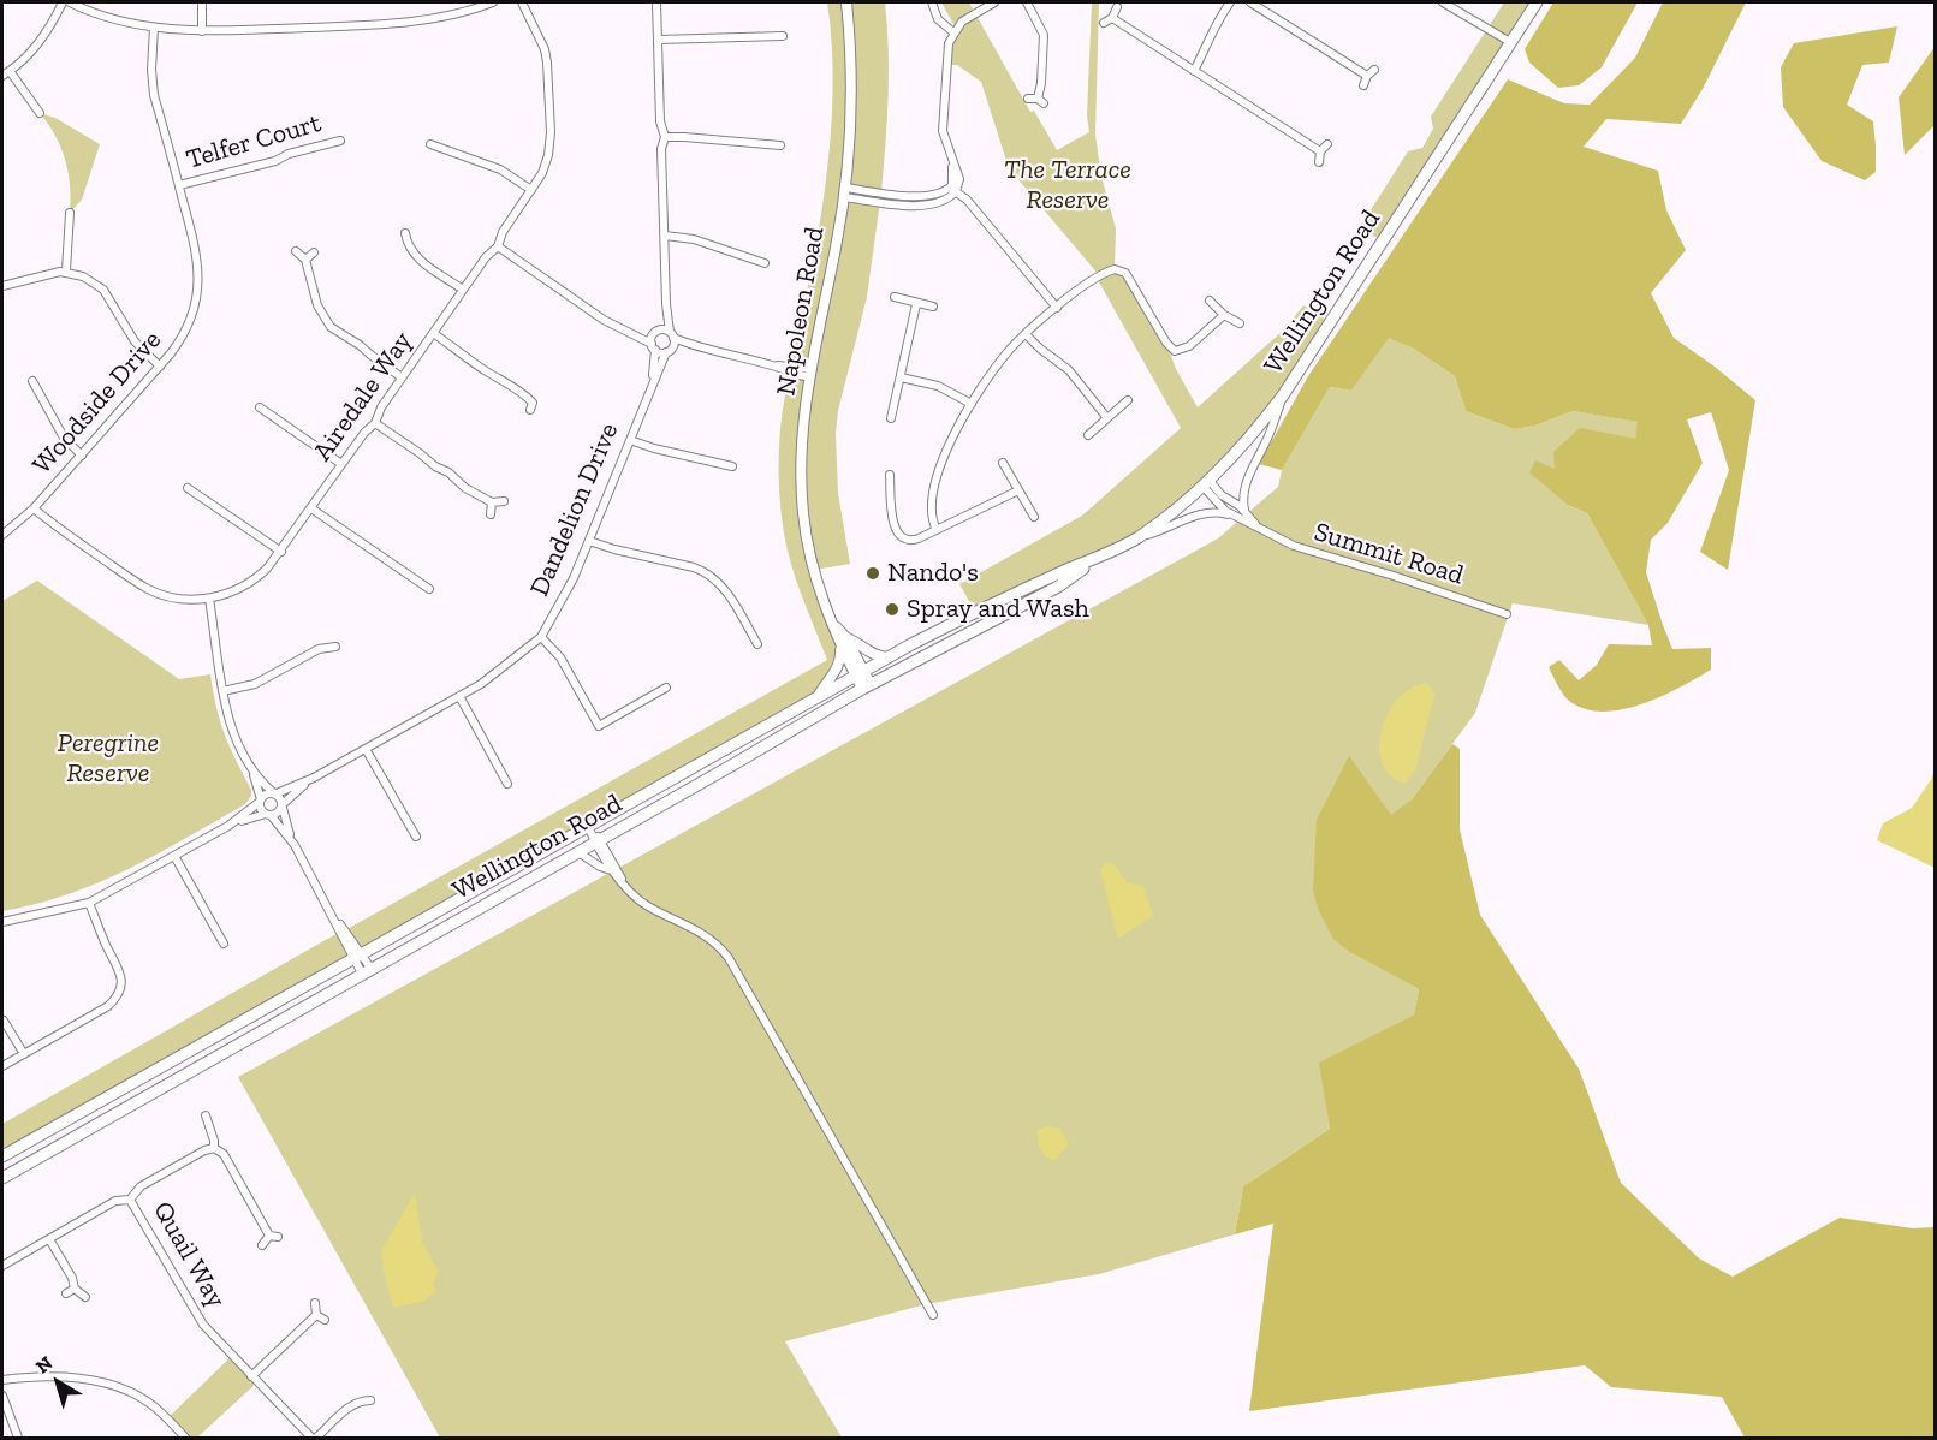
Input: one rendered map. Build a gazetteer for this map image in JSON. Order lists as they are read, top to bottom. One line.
{"streets":{"main road":["Wellington Road","Napoleon Road"],"street":["Telfer Court","Airedale Way","Woodside Drive","Dandelion Drive","Summit Road","Quail Way"]},"crossings":[["Telfer Court","Woodside Drive"],["Wellington Road","Napoleon Road"],["Wellington Road","Summit Road"],["Airedale Way","Woodside Drive"]],"parks":["The Terrace Reserve","Peregrine Reserve"],"places":["Nando's","Spray and Wash"],"north":"top left"}
